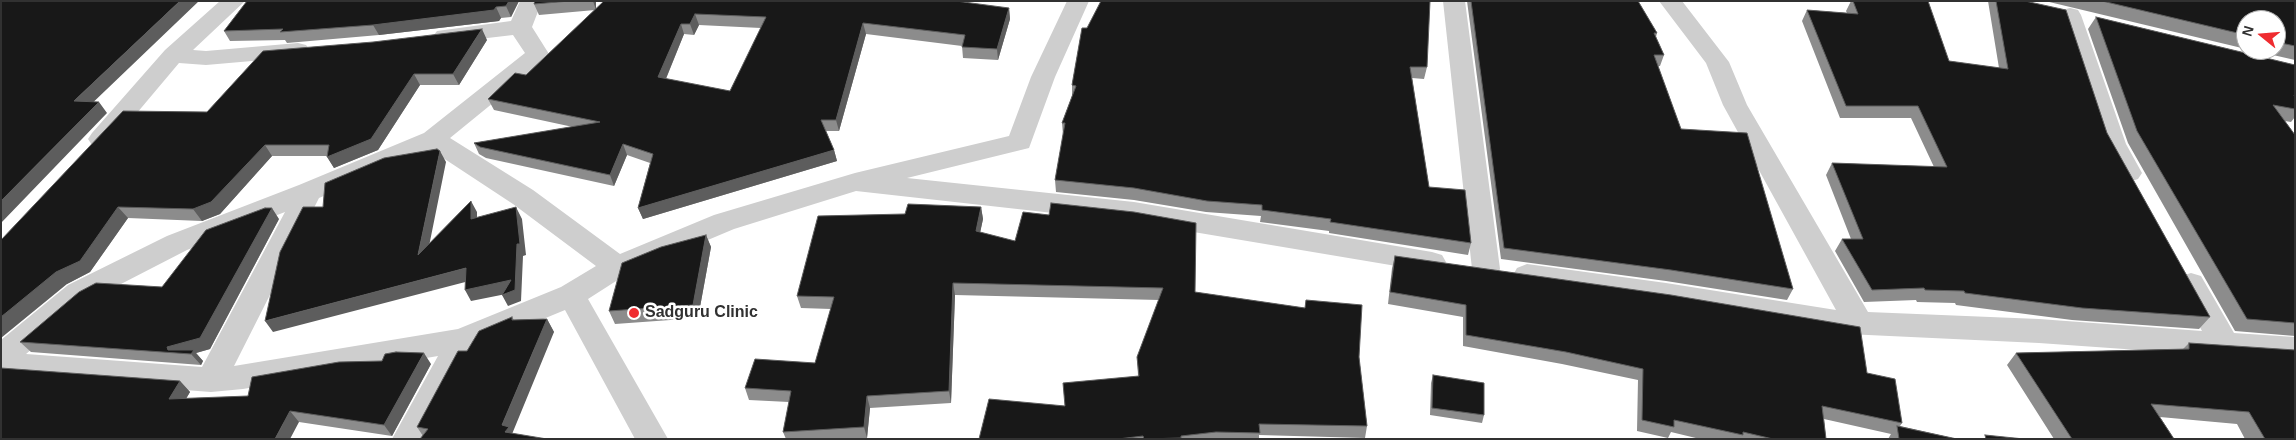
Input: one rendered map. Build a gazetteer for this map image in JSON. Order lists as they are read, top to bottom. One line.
{"places":["Sadguru Clinic"],"north":"left"}
